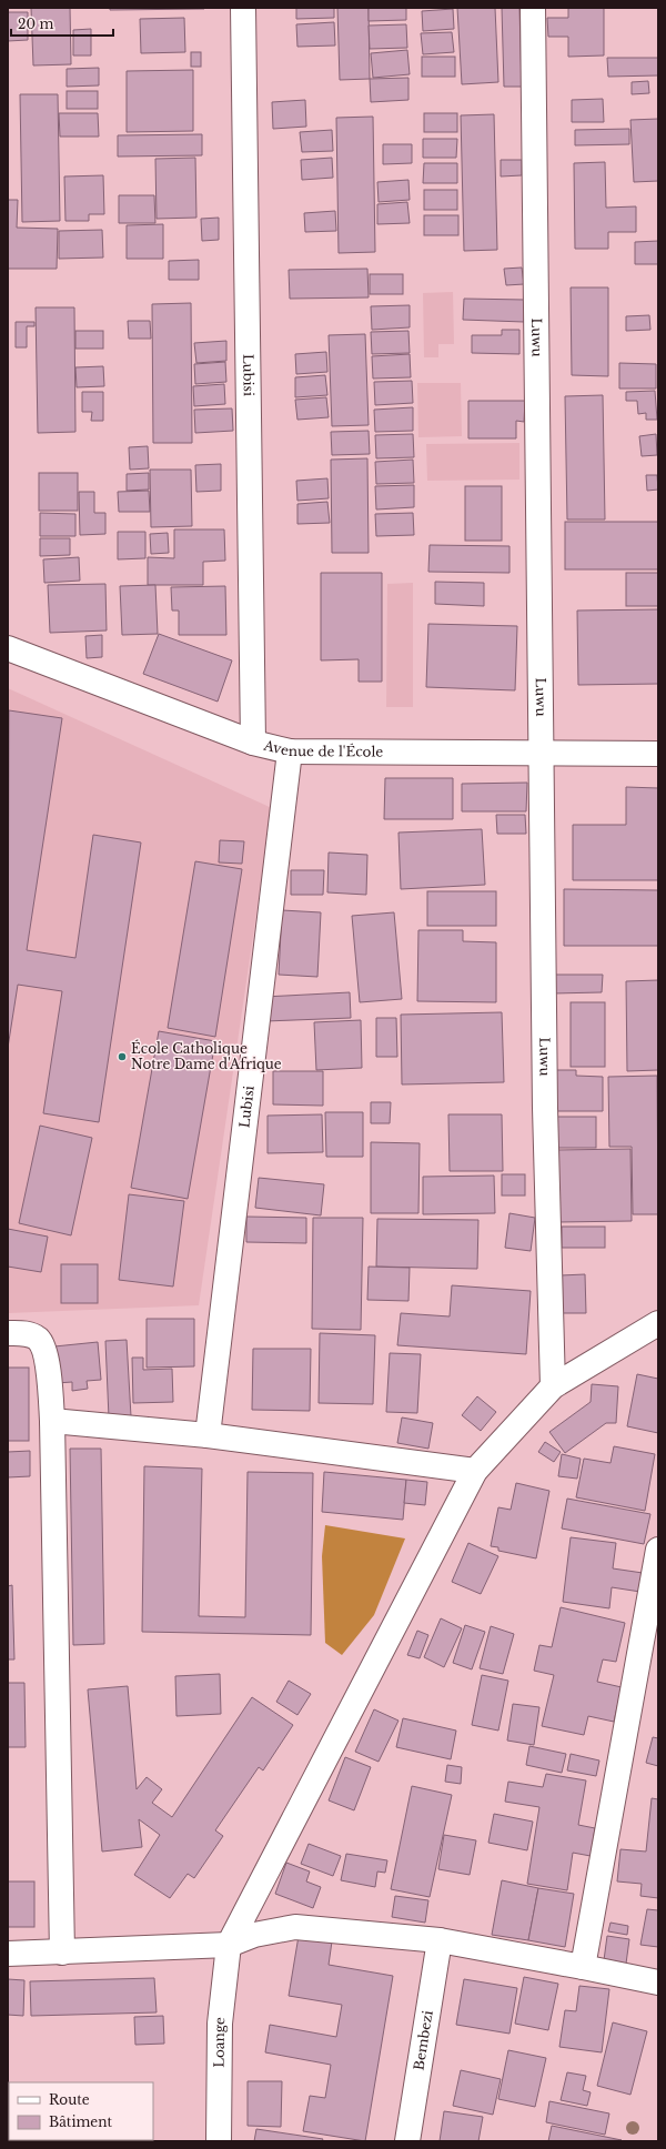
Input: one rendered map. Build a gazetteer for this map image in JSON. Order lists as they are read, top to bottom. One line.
{"streets":{"street":["Luwu","Lubisi","Avenue de l'École","Bembezi","Loange"]},"crossings":[["Luwu","Avenue de l'École"],["Lubisi","Avenue de l'École"]],"places":["École Catholique Notre Dame d'Afrique"],"legend":["Route","Bâtiment"],"scale_bar":"20 m"}
